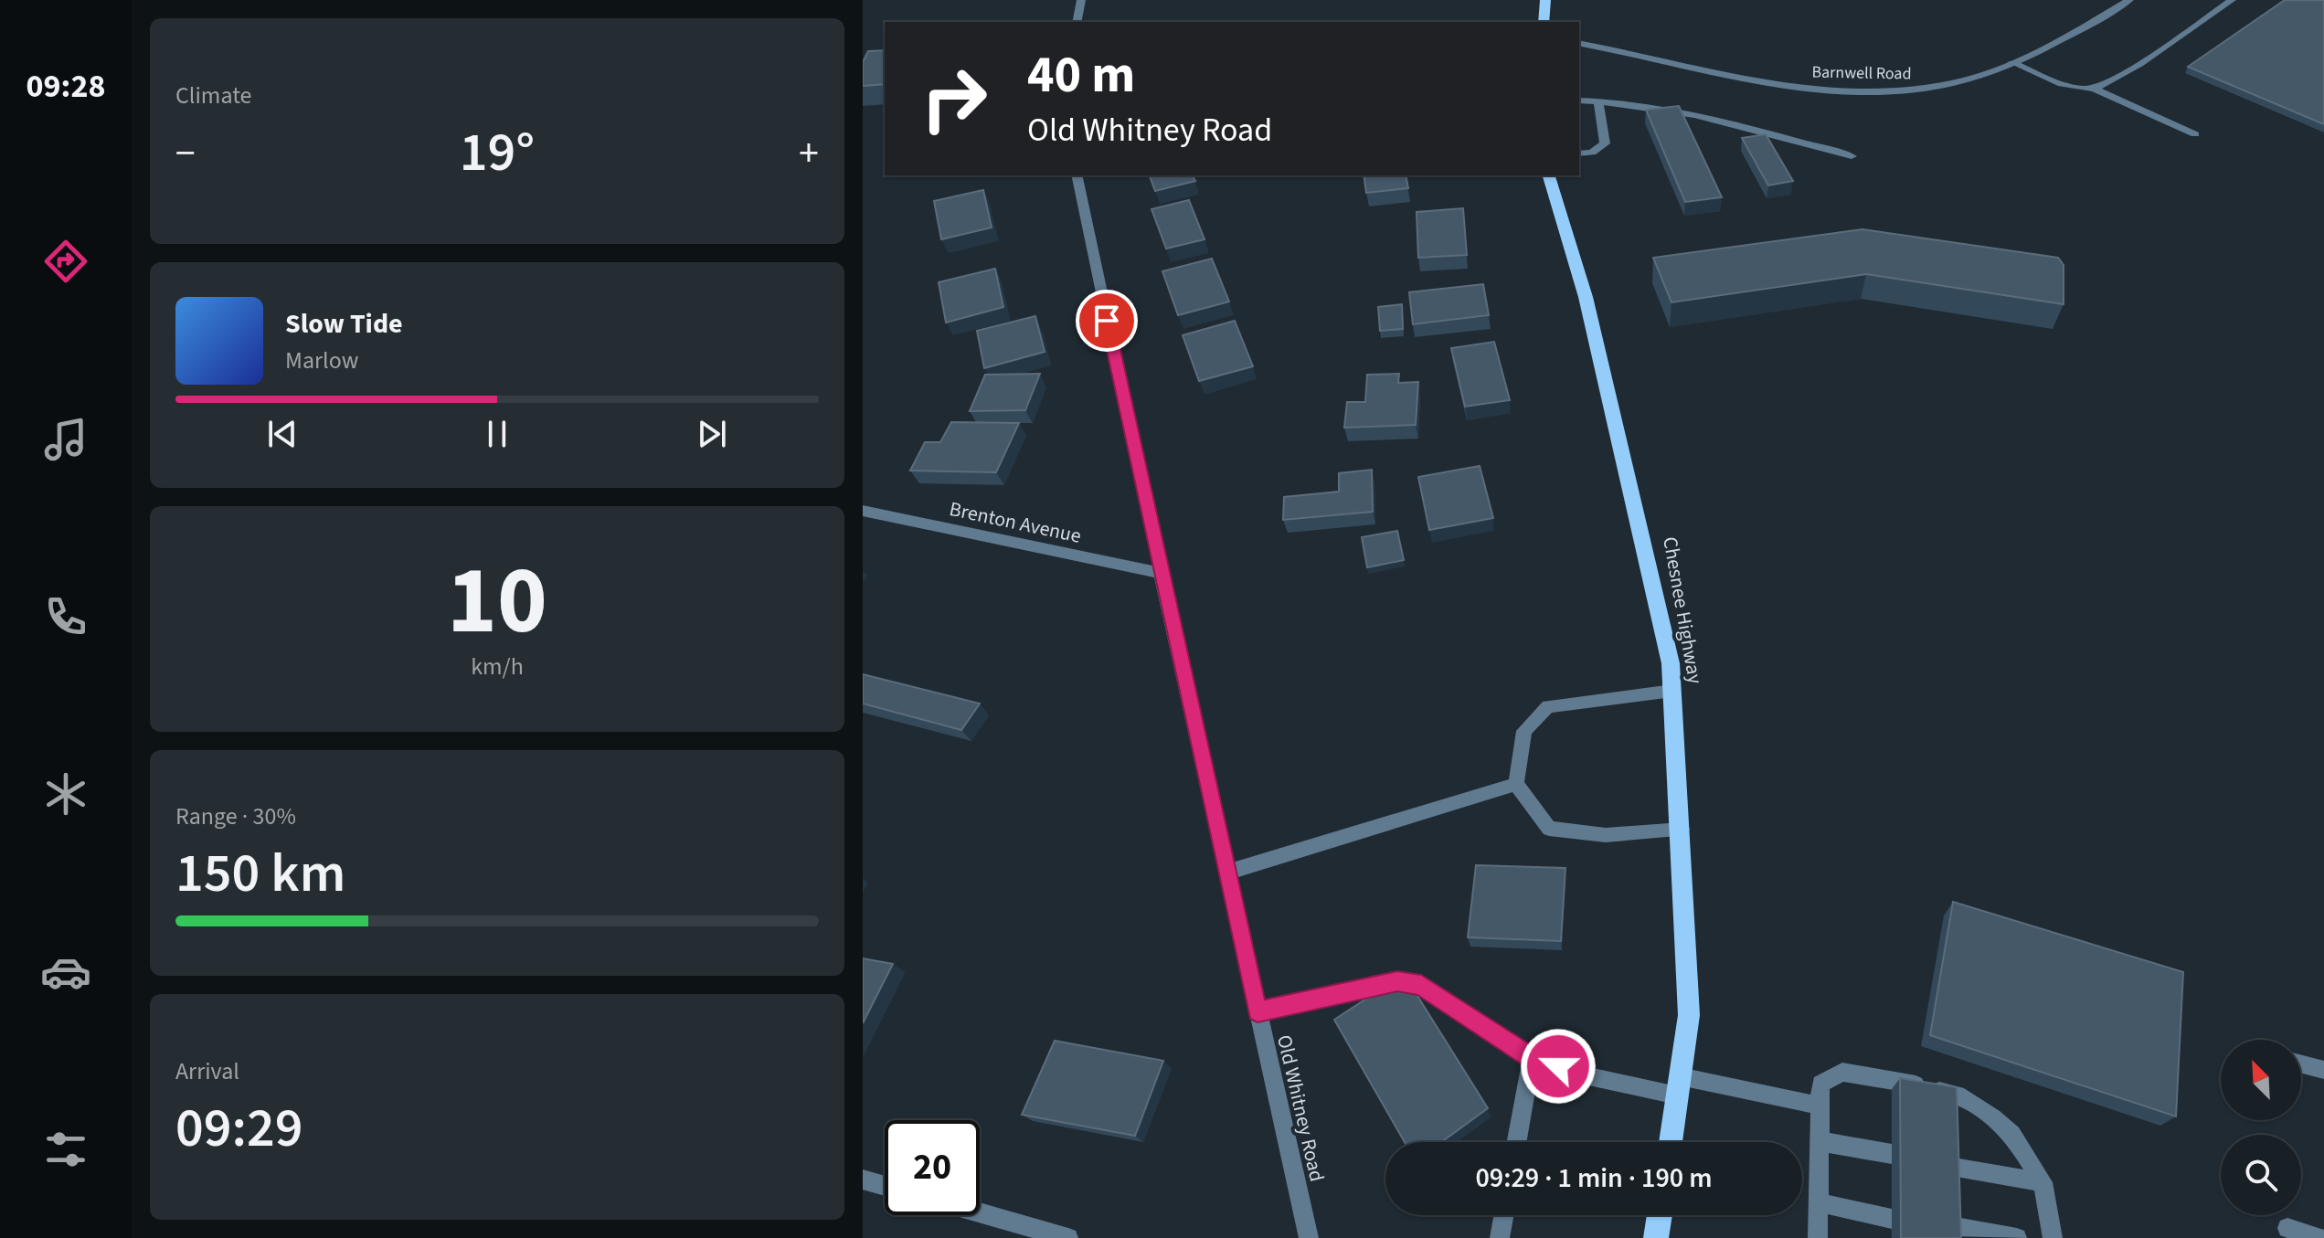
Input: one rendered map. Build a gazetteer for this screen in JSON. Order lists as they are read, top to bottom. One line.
{"streets":{"main road":["Chesnee Highway"],"street":["Barnwell Road","Brenton Avenue","Old Whitney Road"]},"crossings":[["Brenton Avenue","Old Whitney Road"]],"north":"top left","page":{"tabs":"09:28","tile":["Climate",["10","km/h"],["Range · 30%","150 km"],["Arrival","09:29"]],"turn":["40 m","Old Whitney Road"],"heat":["−","19°","+"],"song":["Slow Tide","Marlow"],"limit":"20","trip":"09:29 · 1 min · 190 m"}}
